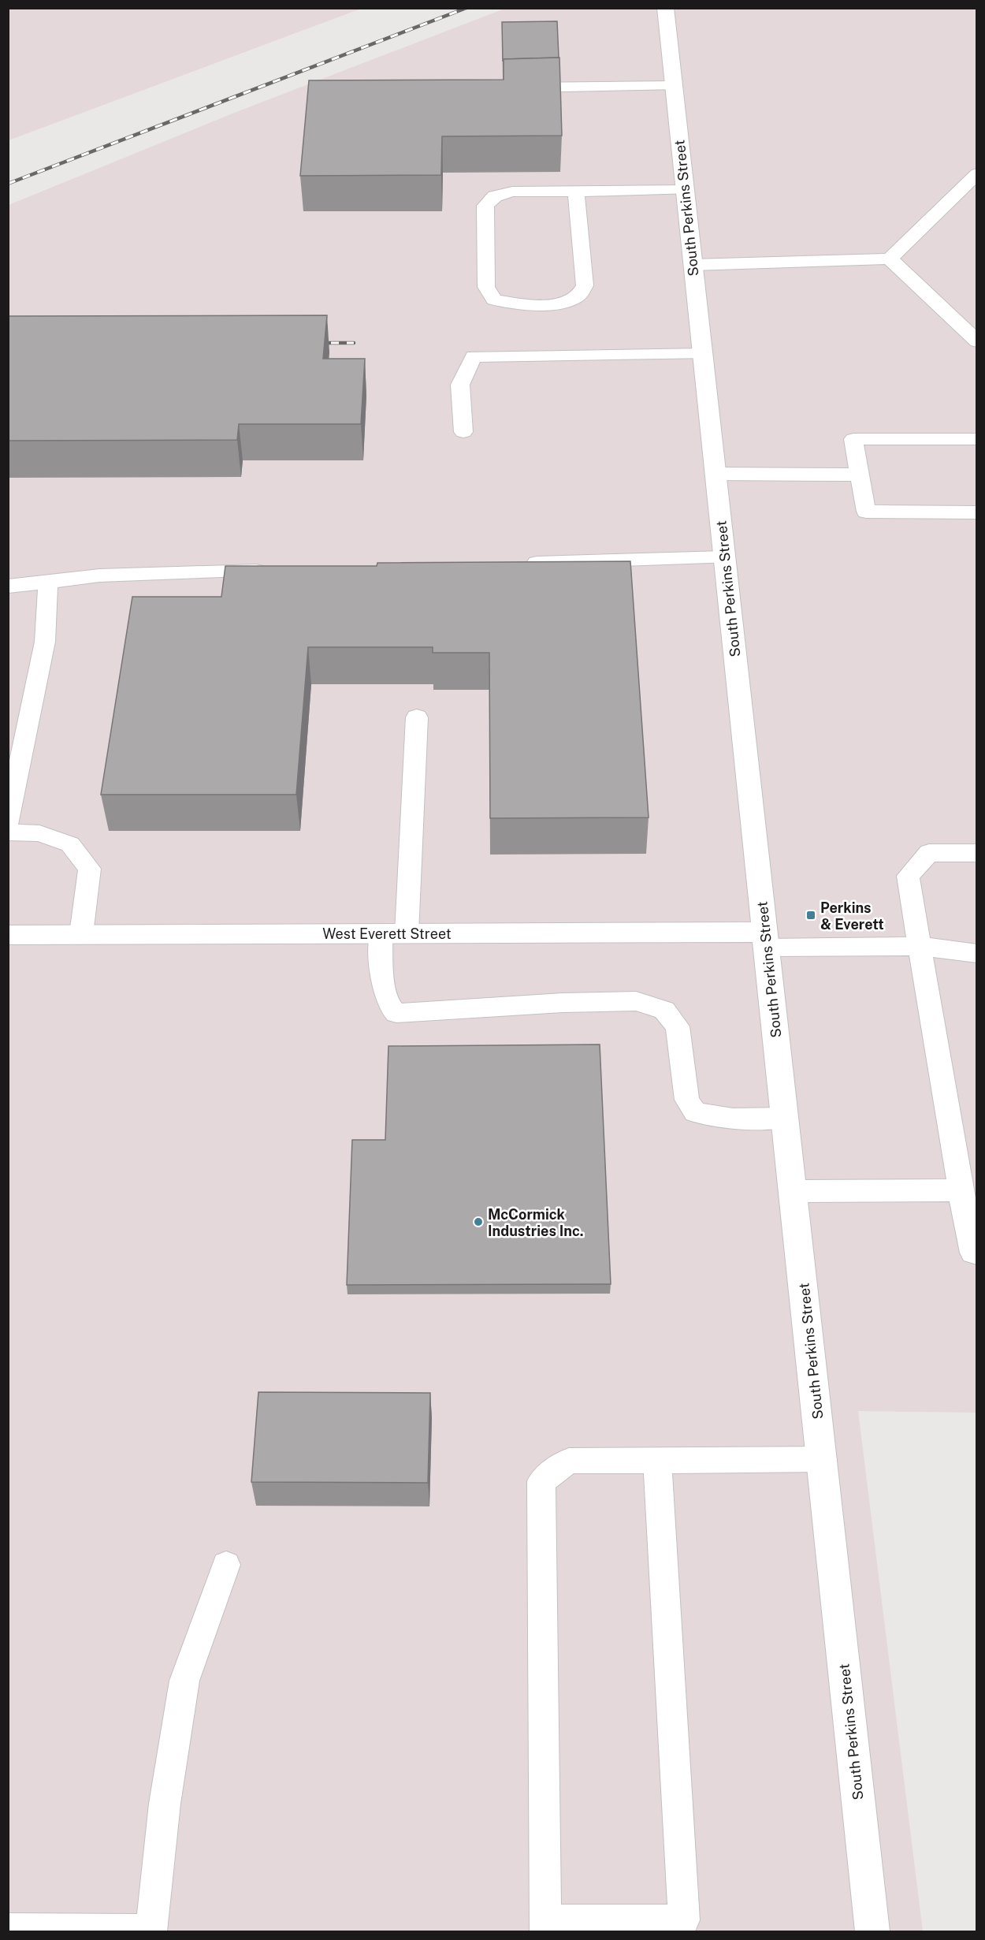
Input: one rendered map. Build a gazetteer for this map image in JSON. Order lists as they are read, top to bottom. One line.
{"streets":{"street":["South Perkins Street","West Everett Street"]},"crossings":[["South Perkins Street","West Everett Street"]],"places":{"transit":["Perkins & Everett"],"other":["McCormick Industries Inc."]}}
